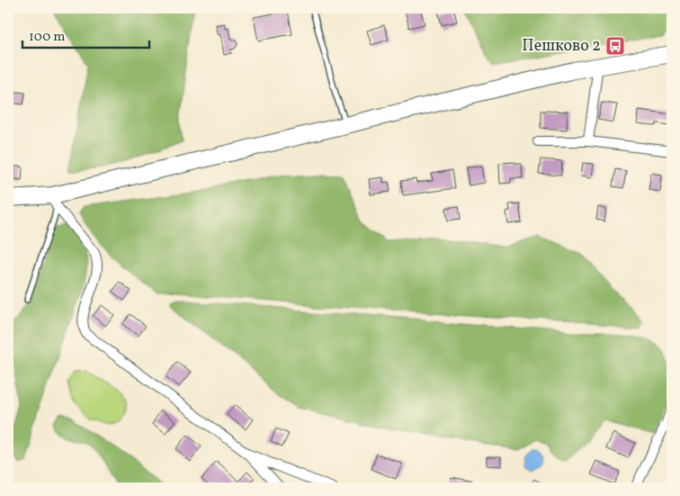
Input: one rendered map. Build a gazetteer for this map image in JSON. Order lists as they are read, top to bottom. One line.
{"places":{"bus stop":["Пешково 2"]},"scale_bar":"100 m"}
